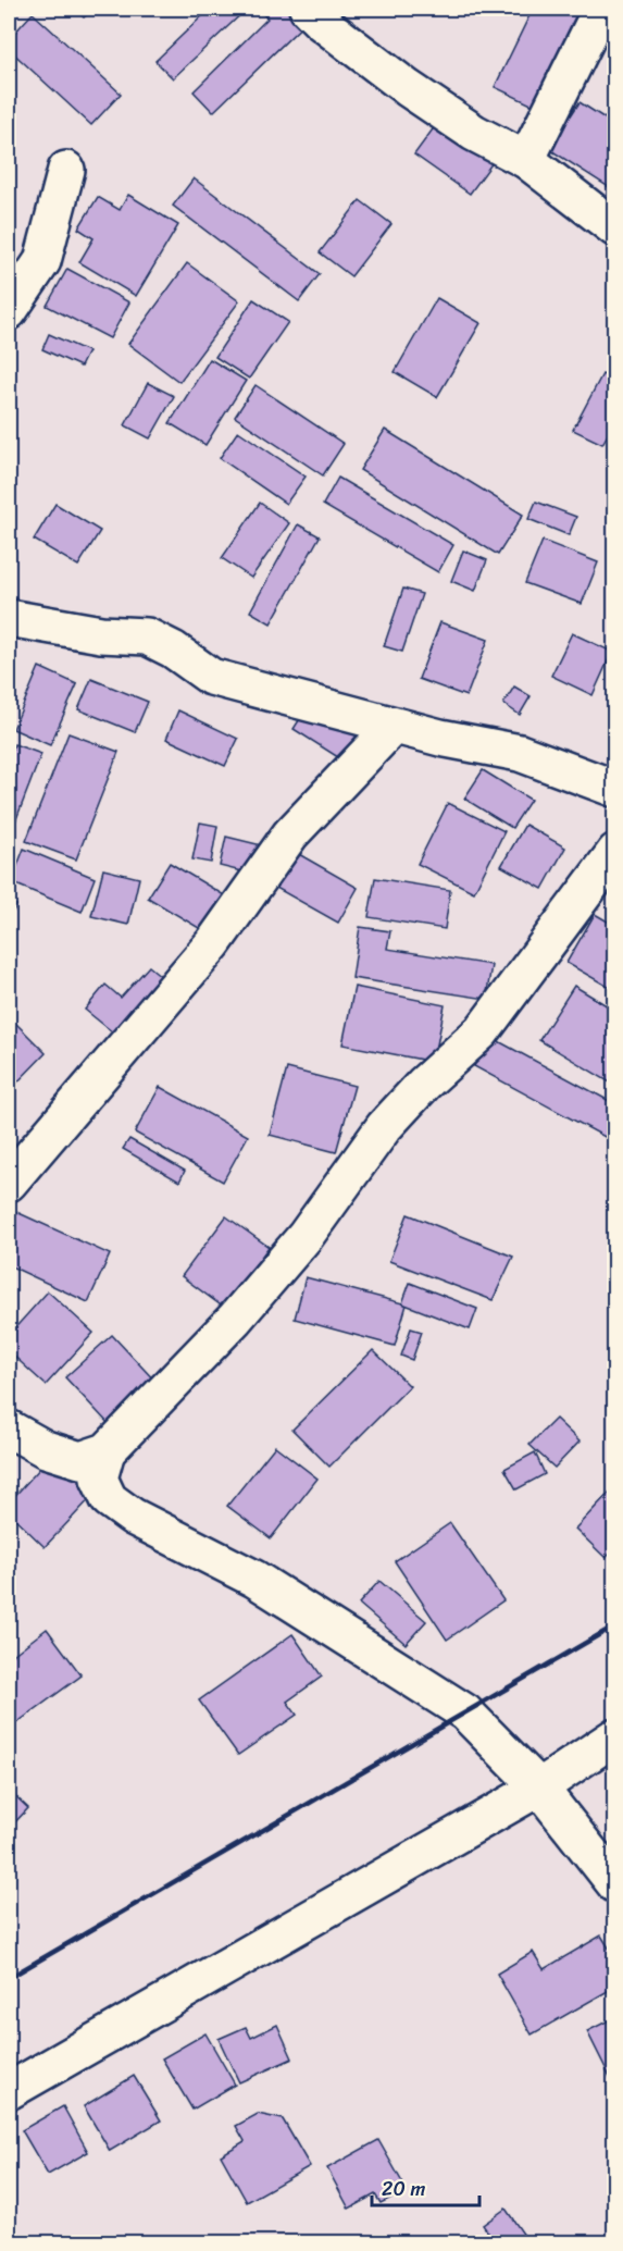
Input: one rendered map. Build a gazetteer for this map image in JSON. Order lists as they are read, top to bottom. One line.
{"scale_bar":"20 m"}
